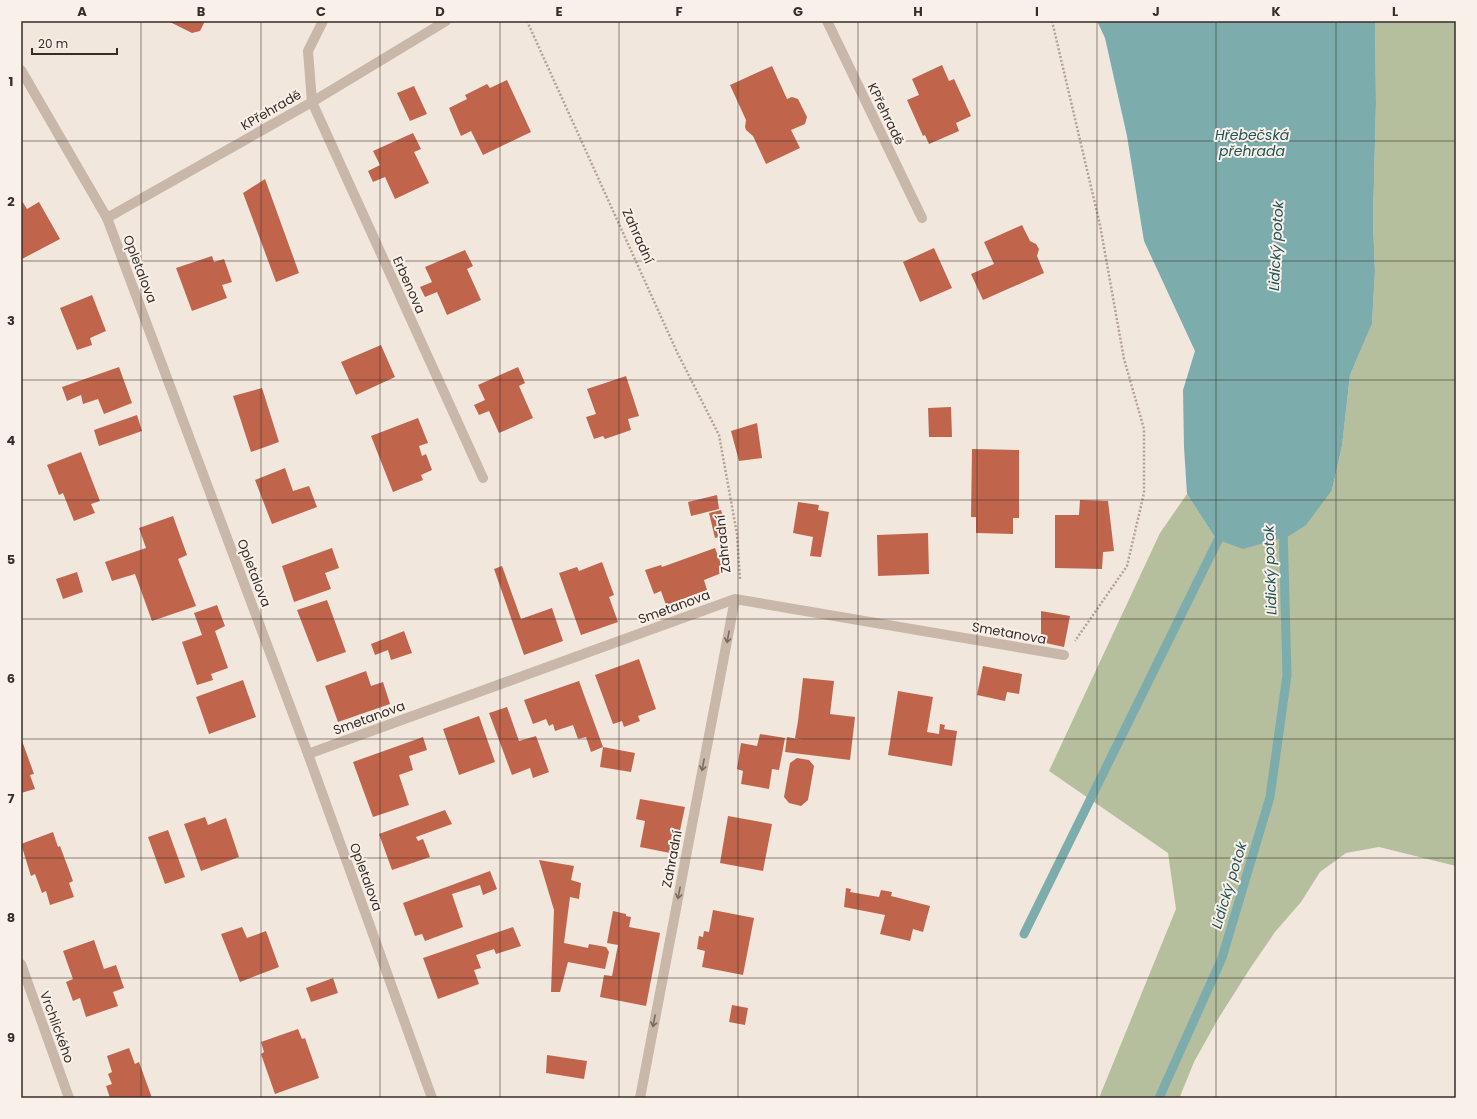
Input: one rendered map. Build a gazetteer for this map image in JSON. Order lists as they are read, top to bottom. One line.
{"streets":{"street":["KPřehradě","Zahradní","Opletalova","Erbenova","Smetanova","Vrchlického"]},"crossings":[["KPřehradě","Opletalova"],["KPřehradě","Erbenova"],["Zahradní","Smetanova"],["Opletalova","Smetanova"]],"one_way":["Zahradní"],"water":["Hřebečská přehrada","Lidický potok"],"scale_bar":"20 m","grid":{"columns":["A","B","C","D","E","F","G","H","I","J","K","L"],"rows":["1","2","3","4","5","6","7","8","9"]}}
